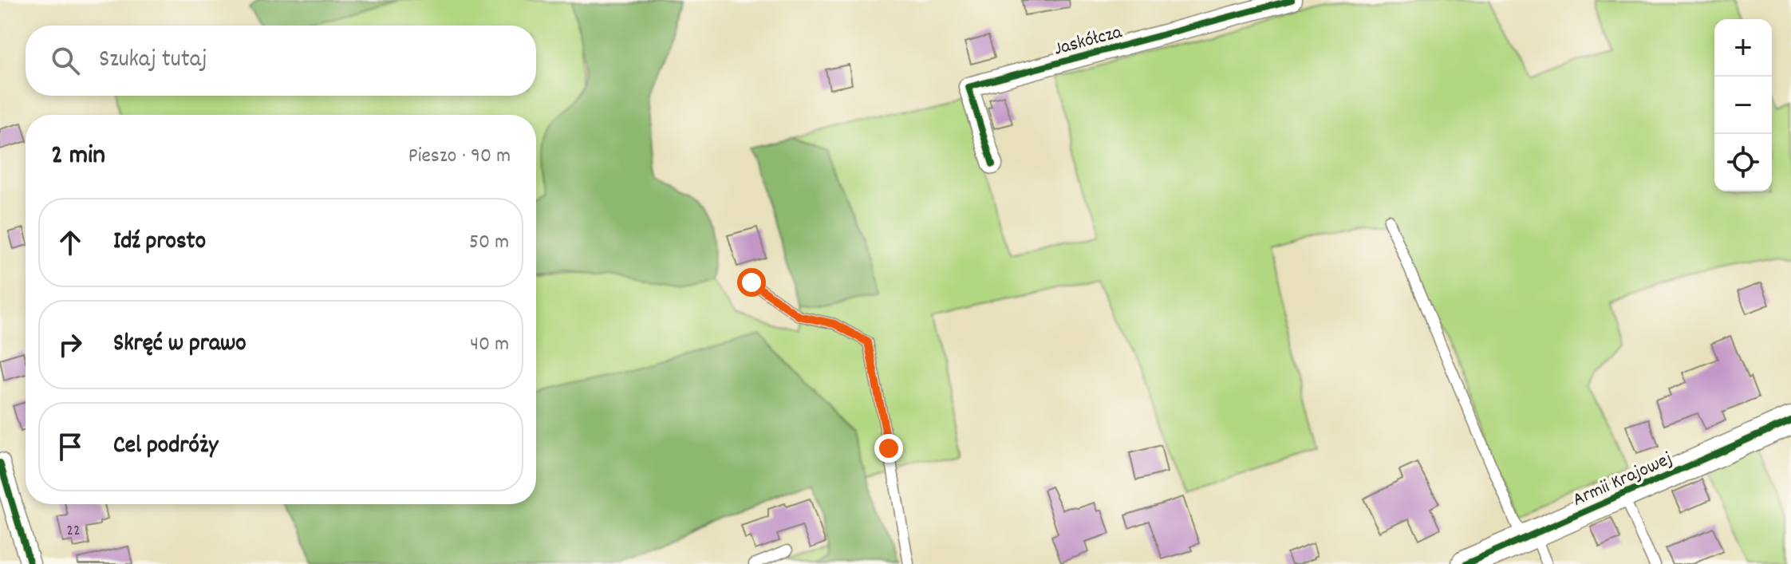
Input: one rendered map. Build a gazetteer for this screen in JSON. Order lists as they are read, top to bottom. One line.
{"streets":{"street":["Jaskółcza","Armii Krajowej"]},"house_numbers":["22"],"page":{"map_buttons":["+","−"],"search":"Szukaj tutaj","heading":["2 min","Pieszo · 90 m"],"list":[["Idź prosto","50 m"],["Skręć w prawo","40 m"],"Cel podróży"]}}
